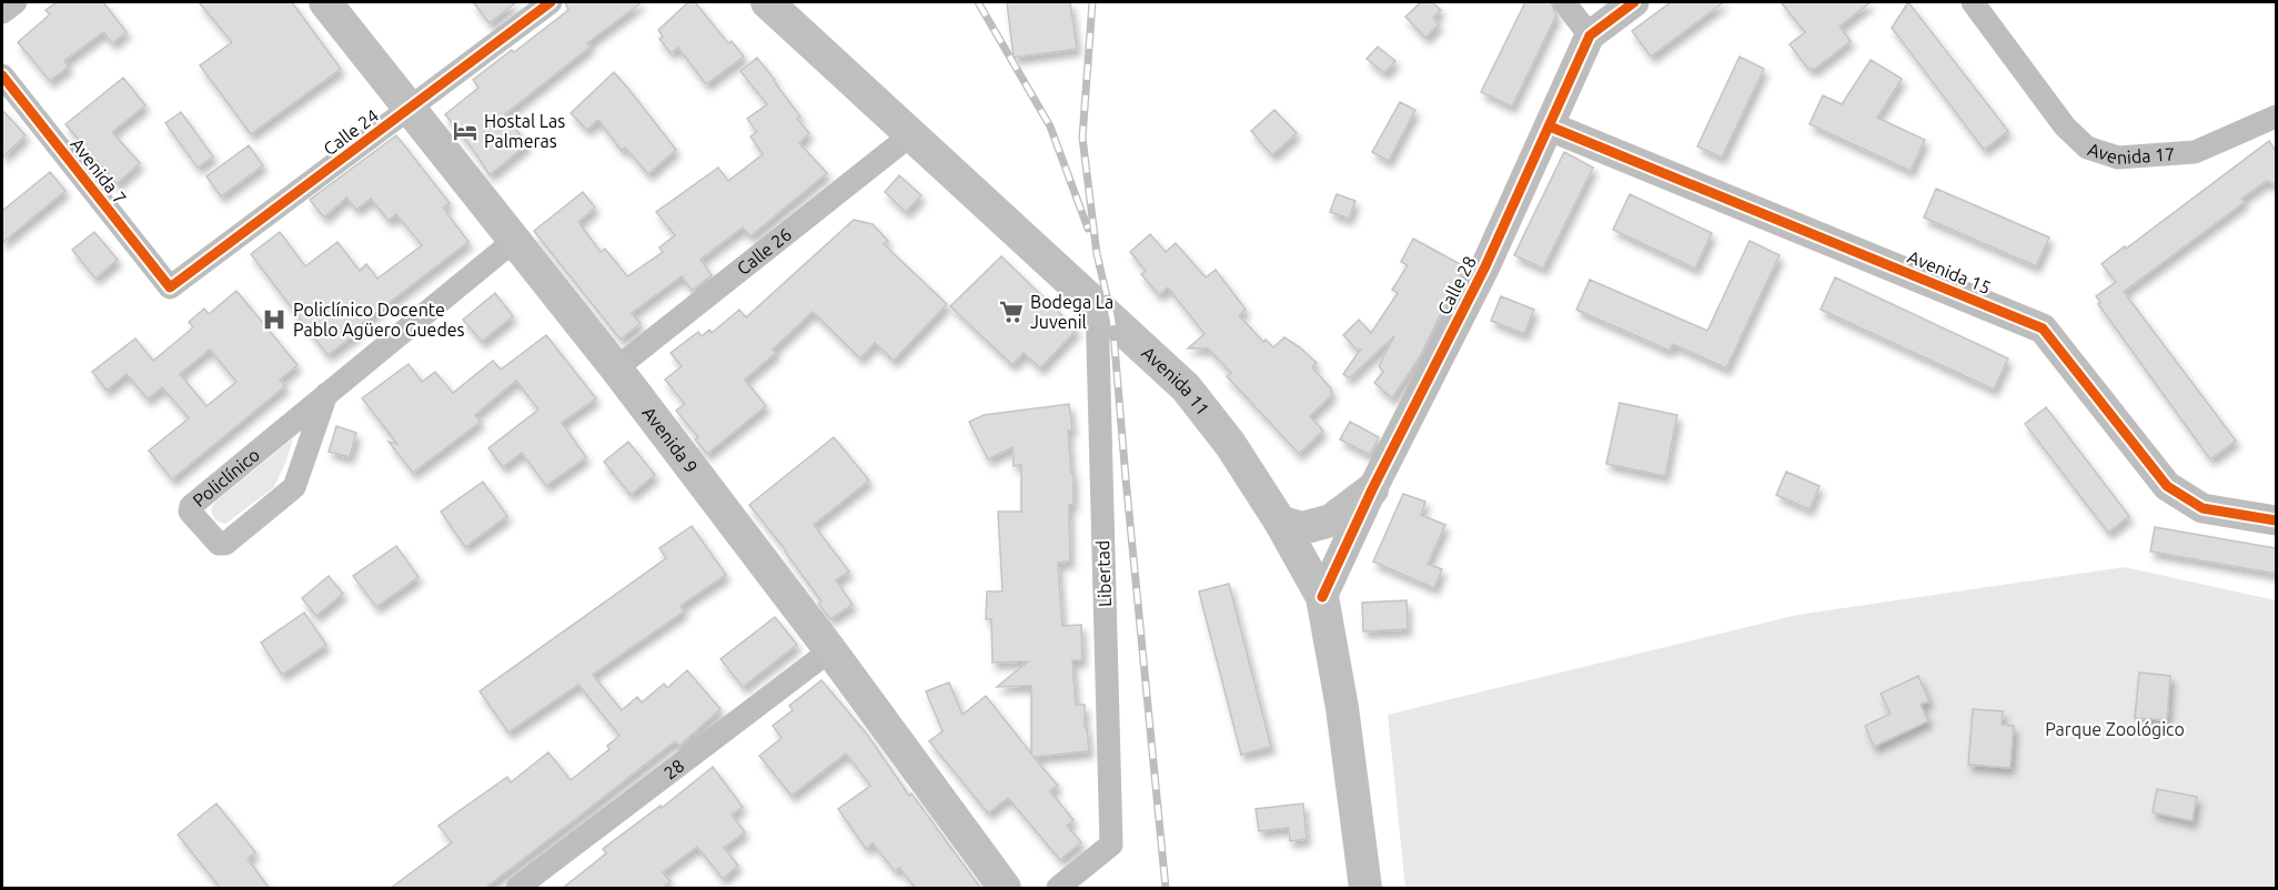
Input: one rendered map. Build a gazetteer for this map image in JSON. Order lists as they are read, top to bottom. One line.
{"streets":{"main road":["Avenida 11","Avenida 9"],"street":["Calle 24","Avenida 17","Avenida 7","Calle 26","Avenida 15","Calle 28","Policlínico","Libertad","28"]},"crossings":[["Calle 24","Avenida 7"],["Calle 24","Avenida 9"],["Calle 26","Avenida 11"],["Calle 26","Avenida 9"],["Avenida 15","Calle 28"],["Calle 28","Avenida 11"],["Avenida 11","Libertad"],["Avenida 9","Policlínico"],["Avenida 9","28"]],"parks":["Parque Zoológico"],"places":{"hotel":["Hostal Las Palmeras"],"supermarket":["Bodega La Juvenil"],"hospital":["Policlínico Docente Pablo Agüero Guedes"]}}
